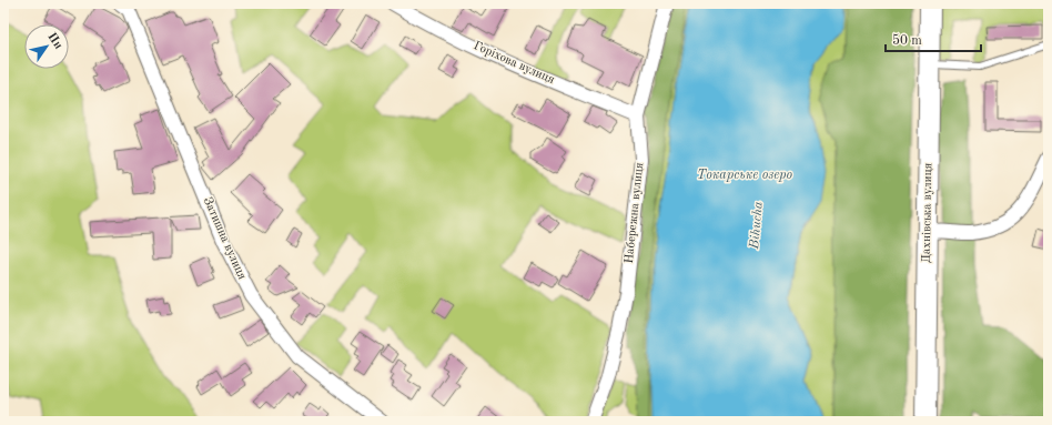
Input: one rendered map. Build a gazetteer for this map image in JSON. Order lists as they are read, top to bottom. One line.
{"streets":{"street":["Горіхова вулиця","Набережна вулиця","Дахнівська вулиця","Затишна вулиця"]},"crossings":[["Горіхова вулиця","Набережна вулиця"]],"water":["Токарське озеро","Bihucha"],"scale_bar":"50 m","north":"top right"}
